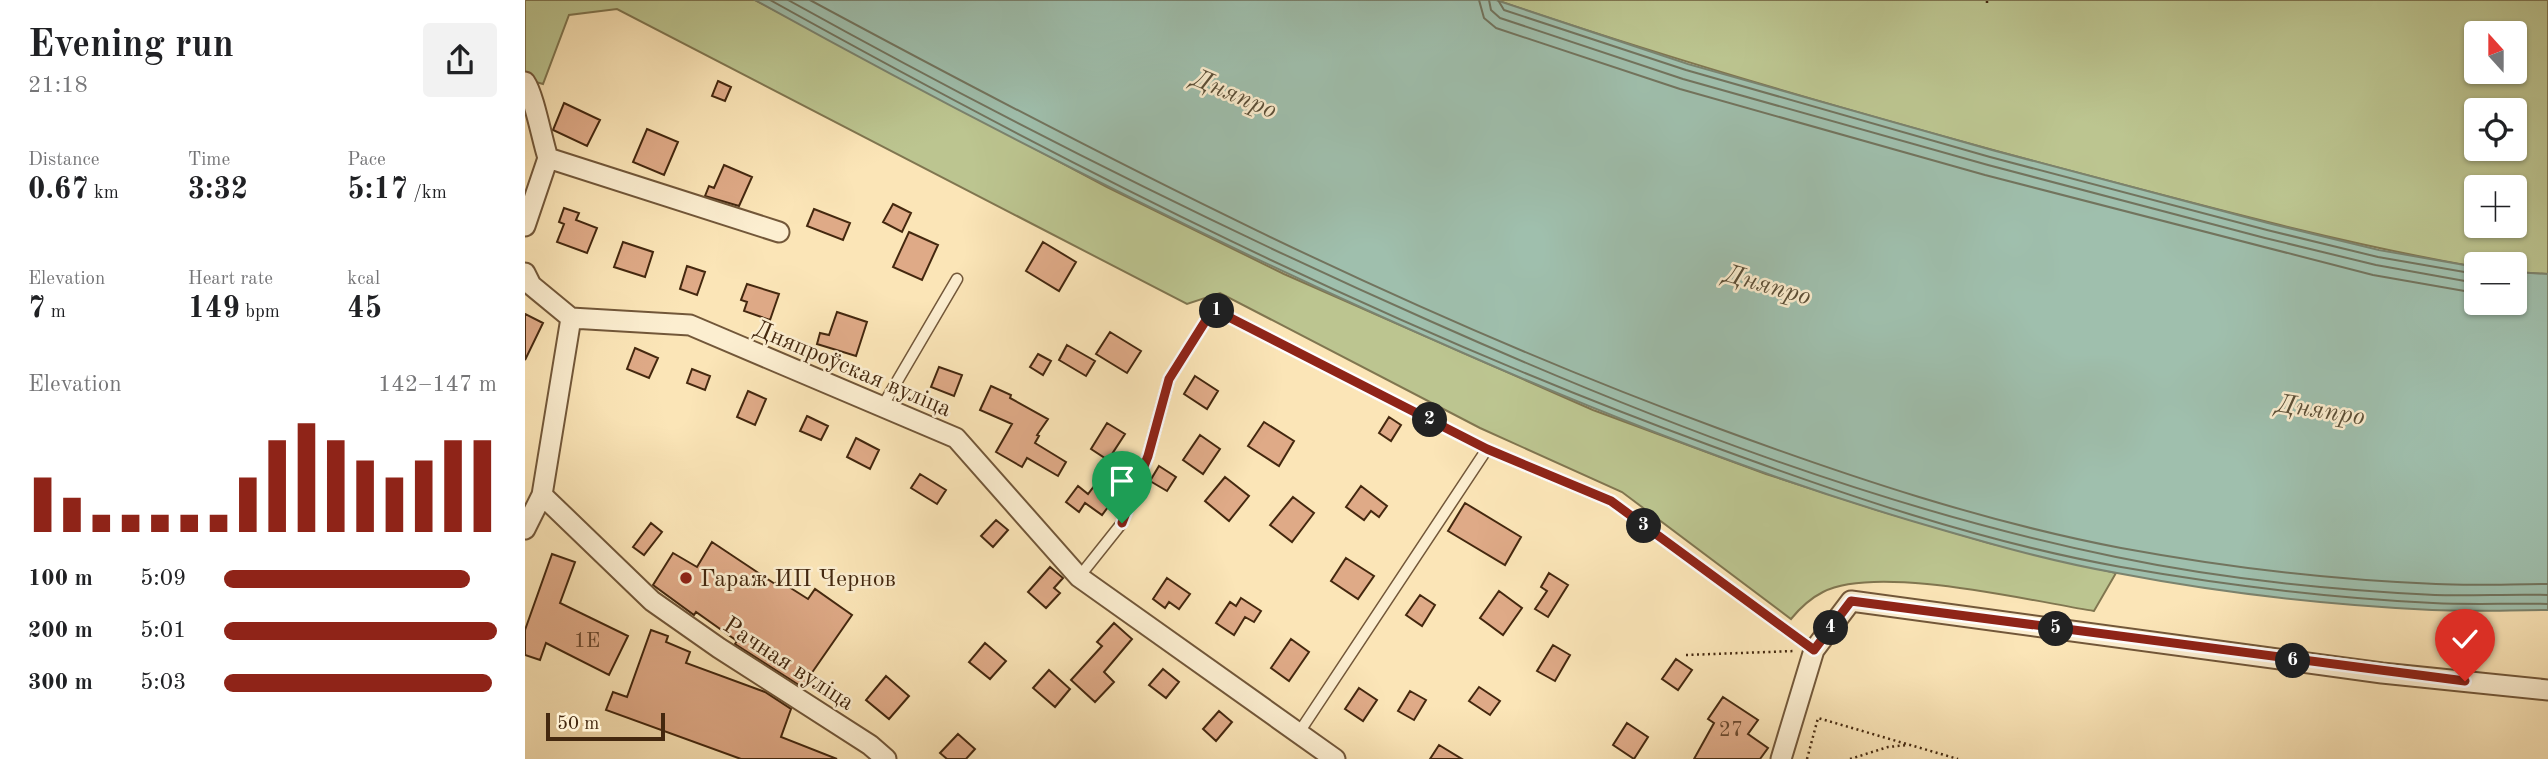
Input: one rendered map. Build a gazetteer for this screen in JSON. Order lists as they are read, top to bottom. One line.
{"streets":{"street":["Дняпроўская вуліца","Рачная вуліца"]},"water":["Дняпро"],"places":["Гараж ИП Чернов"],"house_numbers":["1Е","27"],"scale_bar":"50 m","north":"top","page":{"heading":["Evening run","21:18"],"map_buttons":["+","−"],"stats":[["Distance","0.67 km"],["Time","3:32"],["Pace","5:17 /km"],["Elevation","7 m"],["Heart rate","149 bpm"],["kcal","45"]],"pins":["1","2","3","4","5","6"],"chart":["Elevation","142–147 m"],"list":[{"name":"100 m","note":"5:09"},{"name":"200 m","note":"5:01"},{"name":"300 m","note":"5:03"}],"scale":"50 m"}}
